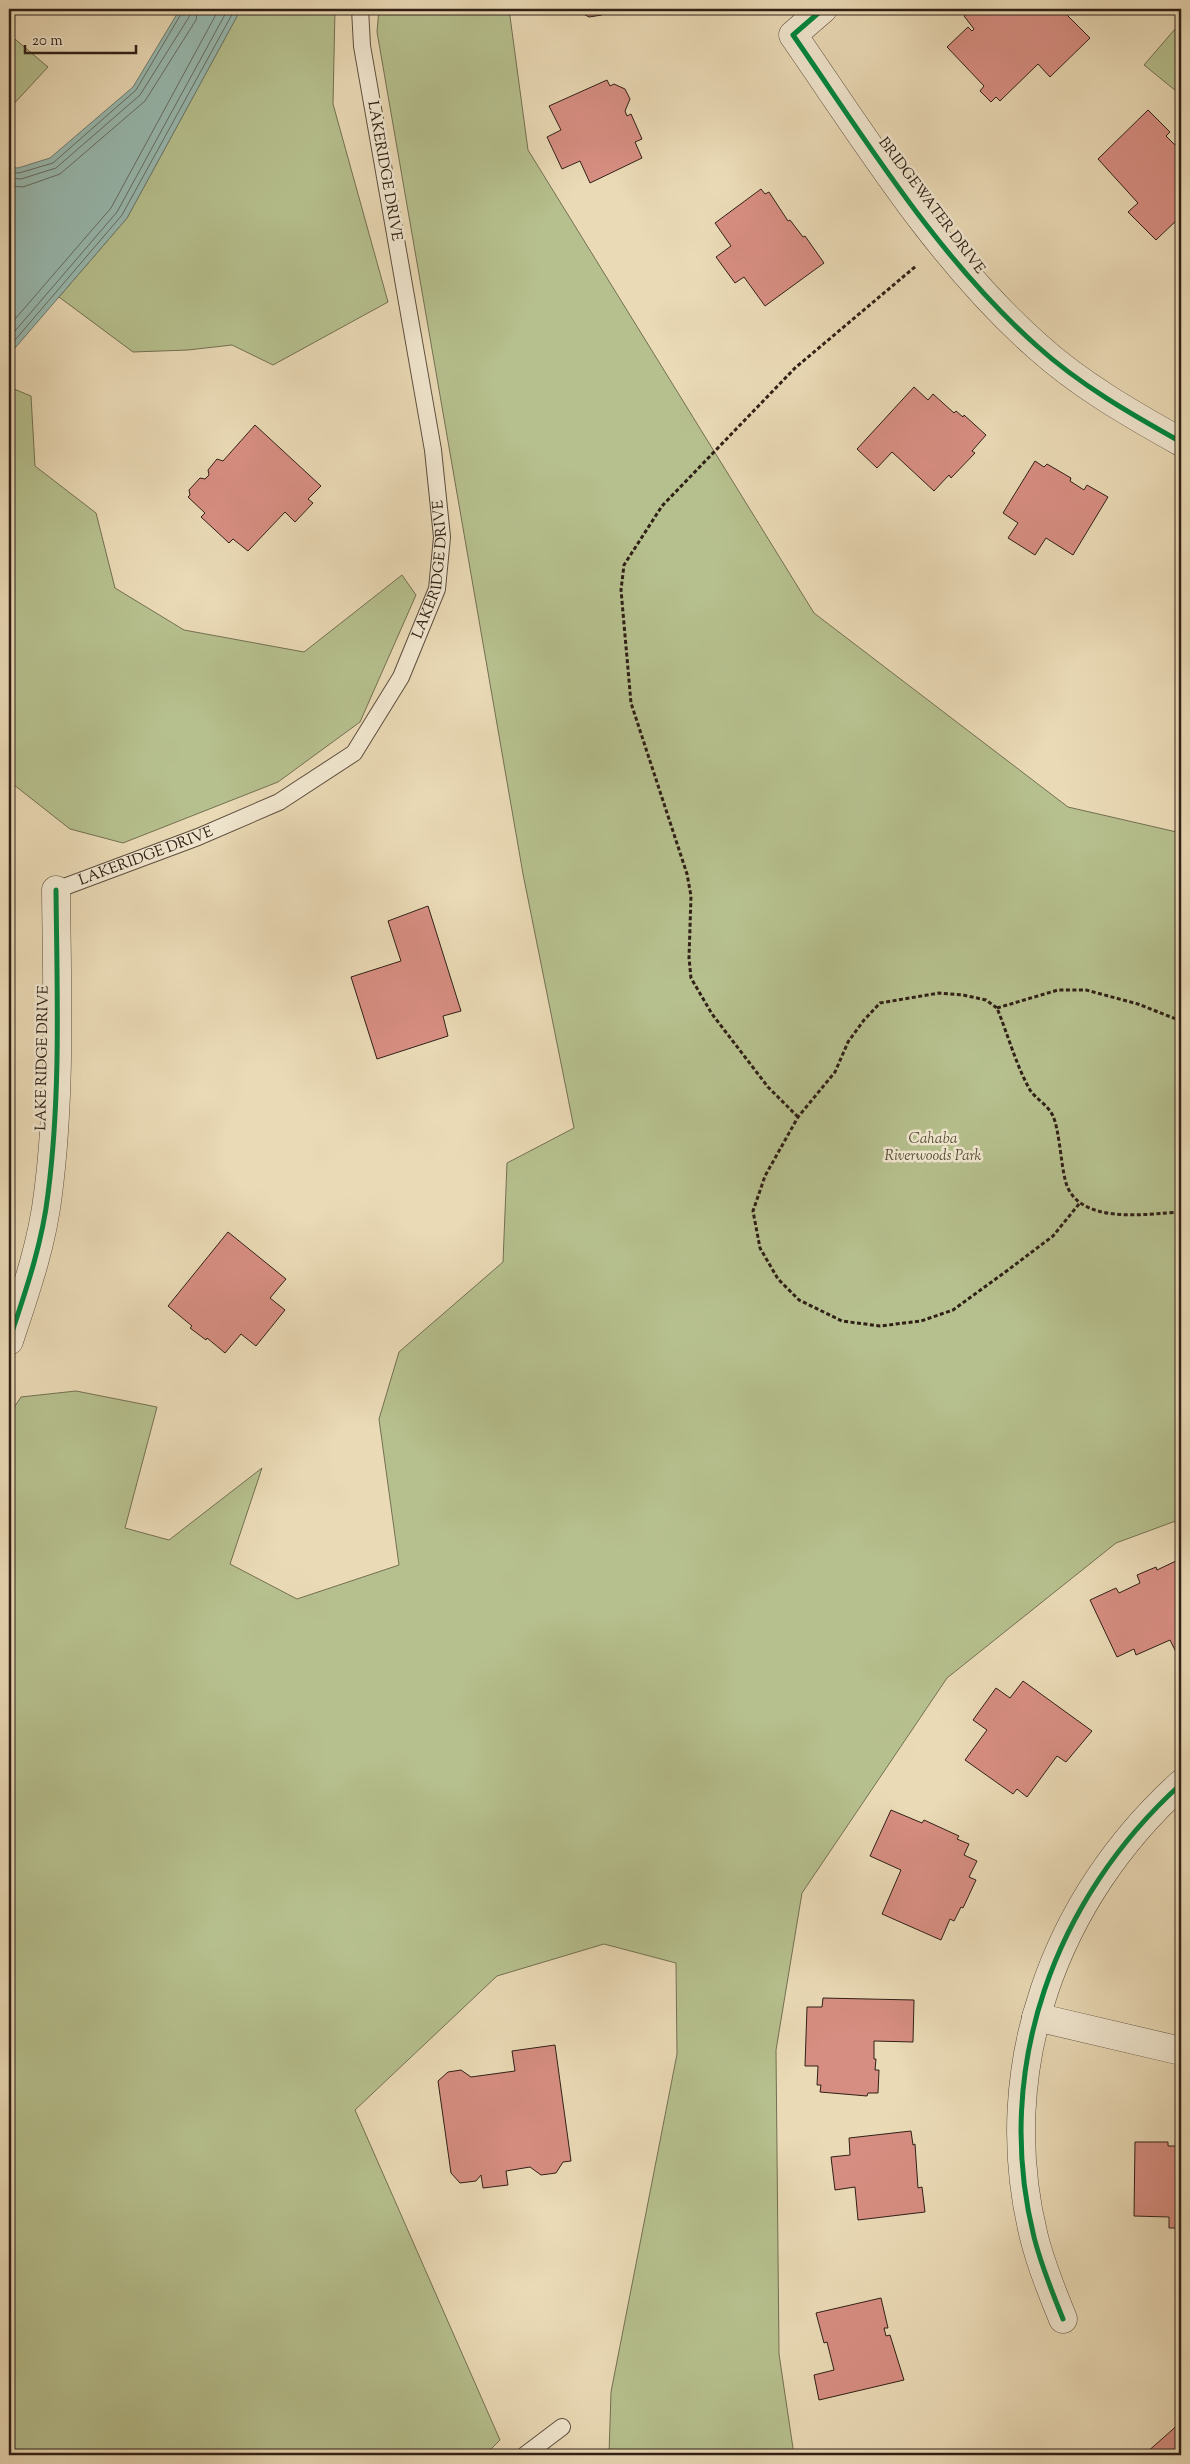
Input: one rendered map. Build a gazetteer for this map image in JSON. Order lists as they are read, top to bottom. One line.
{"streets":{"street":["BRIDGEWATER DRIVE","LAKE RIDGE DRIVE"],"lane":["LAKERIDGE DRIVE"]},"crossings":[["LAKERIDGE DRIVE","LAKE RIDGE DRIVE"]],"parks":["Cahaba Riverwoods Park"],"scale_bar":"20 m"}
